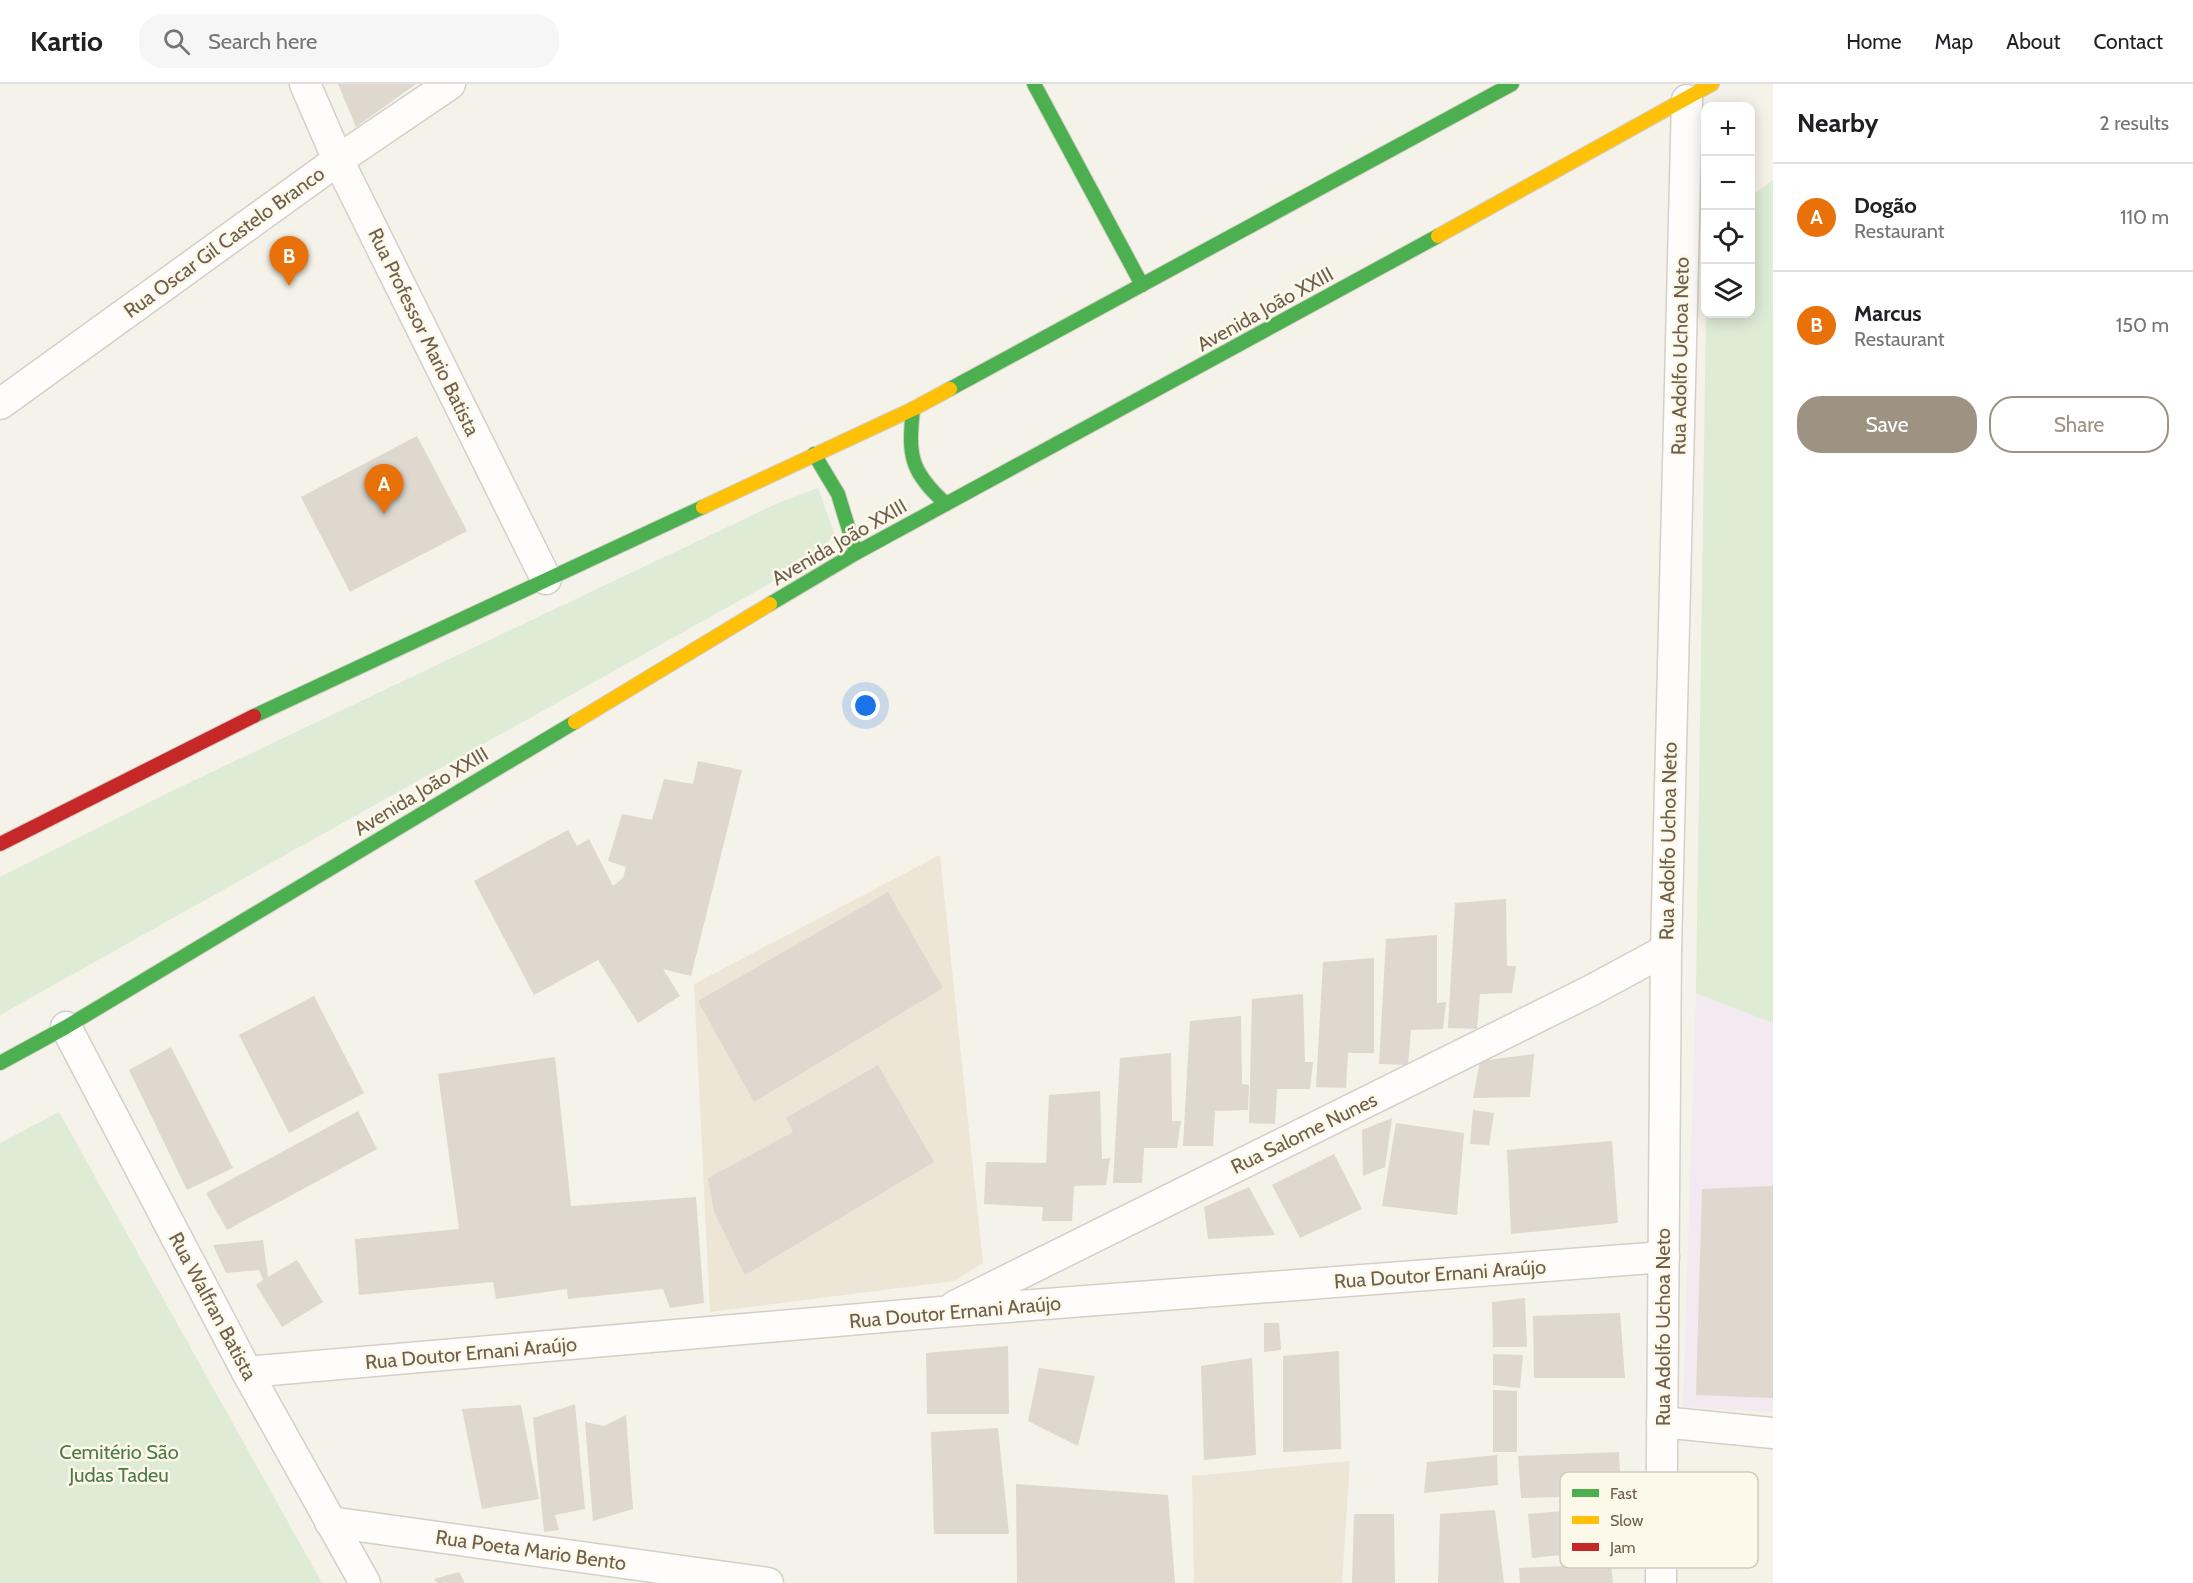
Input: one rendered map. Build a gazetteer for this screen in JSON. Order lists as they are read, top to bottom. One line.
{"streets":{"main road":["Avenida João XXIII"],"street":["Rua Oscar Gil Castelo Branco","Rua Professor Mario Batista","Rua Adolfo Uchoa Neto","Rua Salome Nunes","Rua Doutor Ernani Araújo","Rua Walfran Batista","Rua Poeta Mario Bento"]},"crossings":[["Rua Oscar Gil Castelo Branco","Rua Professor Mario Batista"],["Avenida João XXIII","Rua Adolfo Uchoa Neto"],["Avenida João XXIII","Rua Walfran Batista"],["Rua Adolfo Uchoa Neto","Rua Salome Nunes"],["Rua Adolfo Uchoa Neto","Rua Doutor Ernani Araújo"],["Rua Salome Nunes","Rua Doutor Ernani Araújo"],["Rua Doutor Ernani Araújo","Rua Walfran Batista"],["Rua Walfran Batista","Rua Poeta Mario Bento"]],"parks":["Cemitério São Judas Tadeu"],"legend":["Fast","Slow","Jam"],"page":{"header":"Kartio","search":"Search here","nav":["Home","Map","About","Contact"],"heading":["Nearby","2 results"],"map_buttons":["+","−"],"list":[{"mark":"A","name":"Dogão","note":"Restaurant","value":"110 m"},{"mark":"B","name":"Marcus","note":"Restaurant","value":"150 m"}],"pins":["B","A"],"buttons":["Save","Share"]}}
